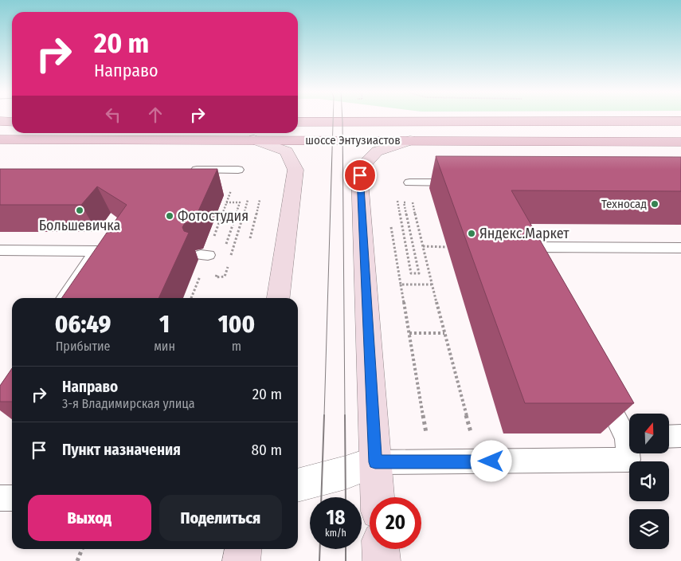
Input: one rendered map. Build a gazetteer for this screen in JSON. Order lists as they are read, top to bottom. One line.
{"streets":{"main road":["шоссе Энтузиастов"]},"places":["Техносад","Большевичка","Фотостудия","Яндекс.Маркет"],"north":"top","page":{"turn":["20 m","Направо"],"eta":["06:49","Прибытие","1","мин","100","m"],"list":[{"name":"Направо","note":"3-я Владимирская улица","value":"20 m"},{"name":"Пункт назначения","value":"80 m"}],"buttons":["Выход","Поделиться"],"speed":"18 km/h","limit":"20"}}
